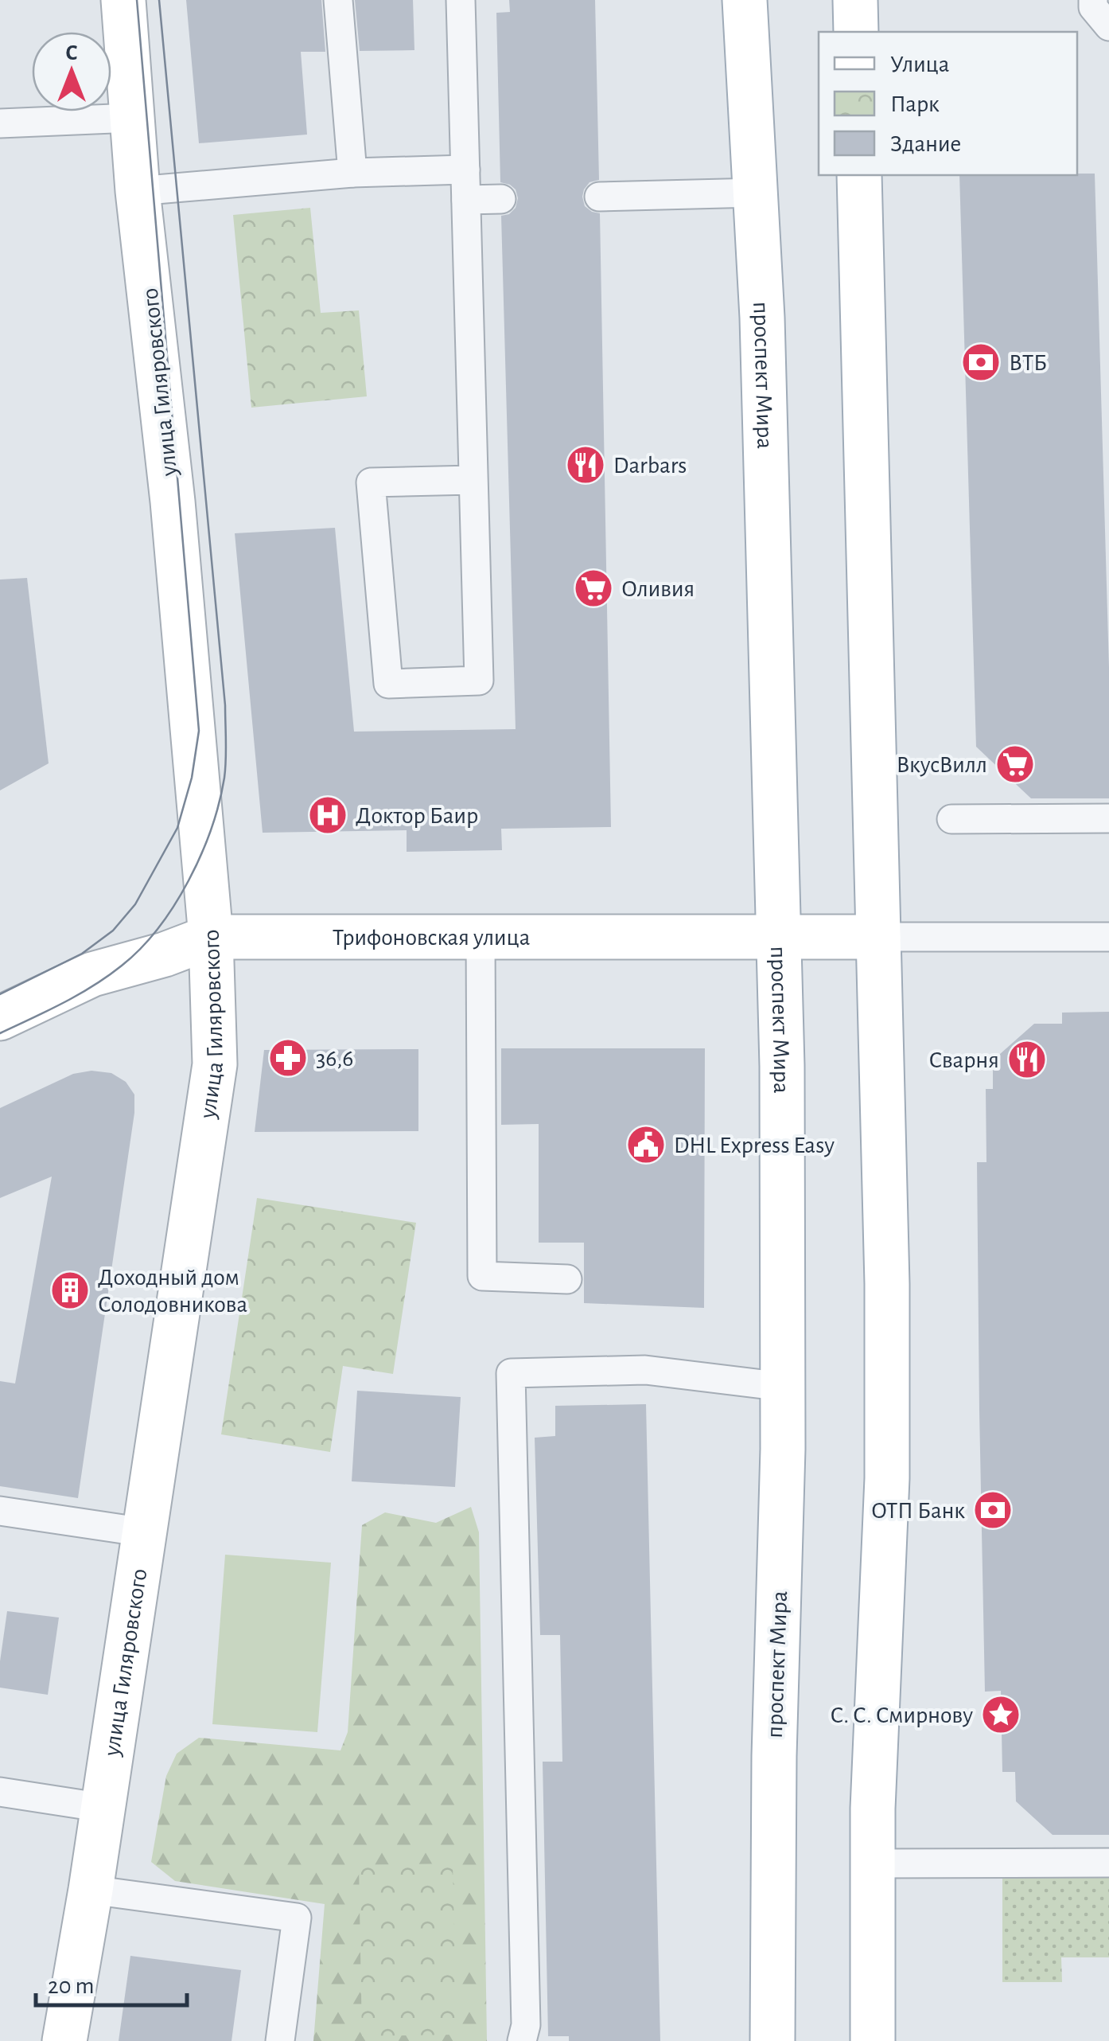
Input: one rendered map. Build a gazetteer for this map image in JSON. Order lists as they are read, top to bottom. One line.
{"streets":{"main road":["проспект Мира","улица Гиляровского","Трифоновская улица"]},"crossings":[["проспект Мира","Трифоновская улица"],["улица Гиляровского","Трифоновская улица"]],"places":{"bank":["ВТБ","ОТП Банк"],"restaurant":["Darbars","Сварня"],"supermarket":["Оливия","ВкусВилл"],"hospital":["Доктор Баир"],"pharmacy":["36,6"],"public building":["DHL Express Easy"],"building":["Доходный дом Солодовникова"],"place":["С. С. Смирнову"]},"legend":["Улица","Парк","Здание"],"scale_bar":"20 m","north":"top"}
